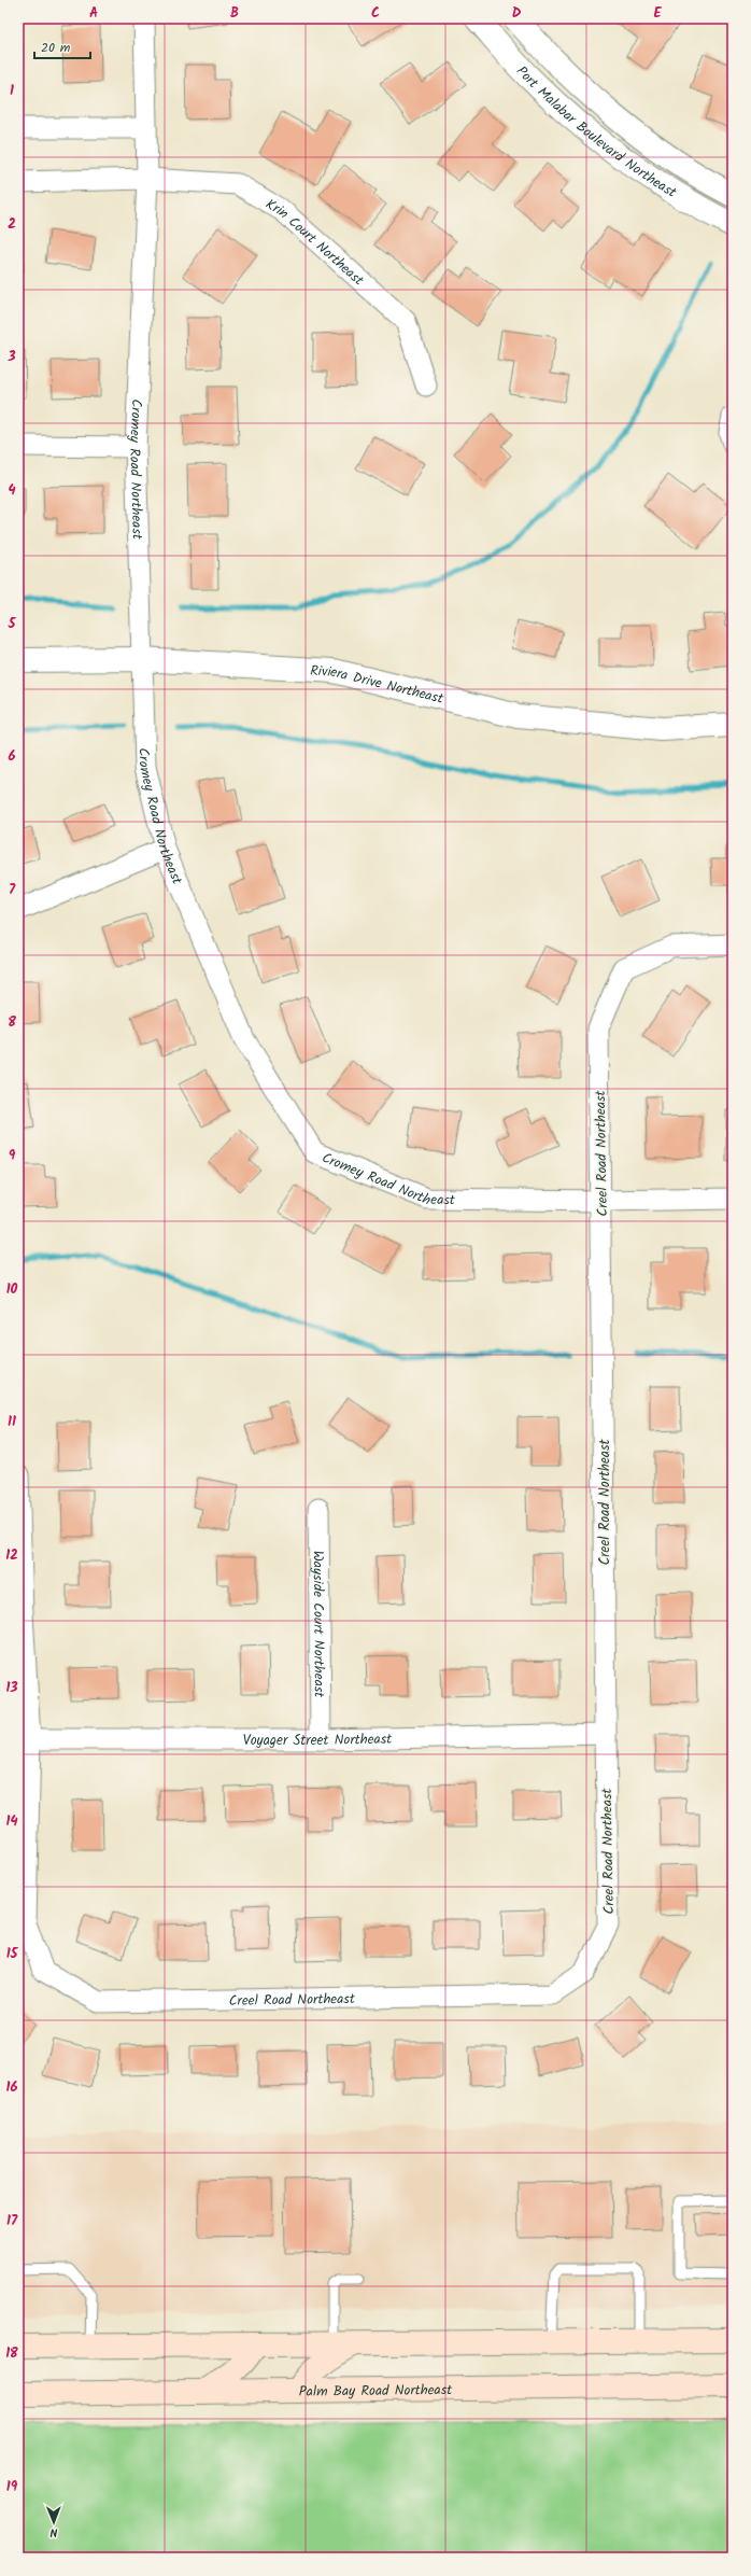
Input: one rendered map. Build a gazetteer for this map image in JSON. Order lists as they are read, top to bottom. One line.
{"streets":{"main road":["Palm Bay Road Northeast"],"street":["Port Malabar Boulevard Northeast","Krin Court Northeast","Cromey Road Northeast","Riviera Drive Northeast","Creel Road Northeast","Wayside Court Northeast","Voyager Street Northeast"]},"crossings":[["Krin Court Northeast","Cromey Road Northeast"],["Cromey Road Northeast","Riviera Drive Northeast"],["Cromey Road Northeast","Creel Road Northeast"],["Creel Road Northeast","Voyager Street Northeast"],["Wayside Court Northeast","Voyager Street Northeast"]],"scale_bar":"20 m","north":"bottom","grid":{"columns":["A","B","C","D","E"],"rows":["1","2","3","4","5","6","7","8","9","10","11","12","13","14","15","16","17","18","19"]}}
